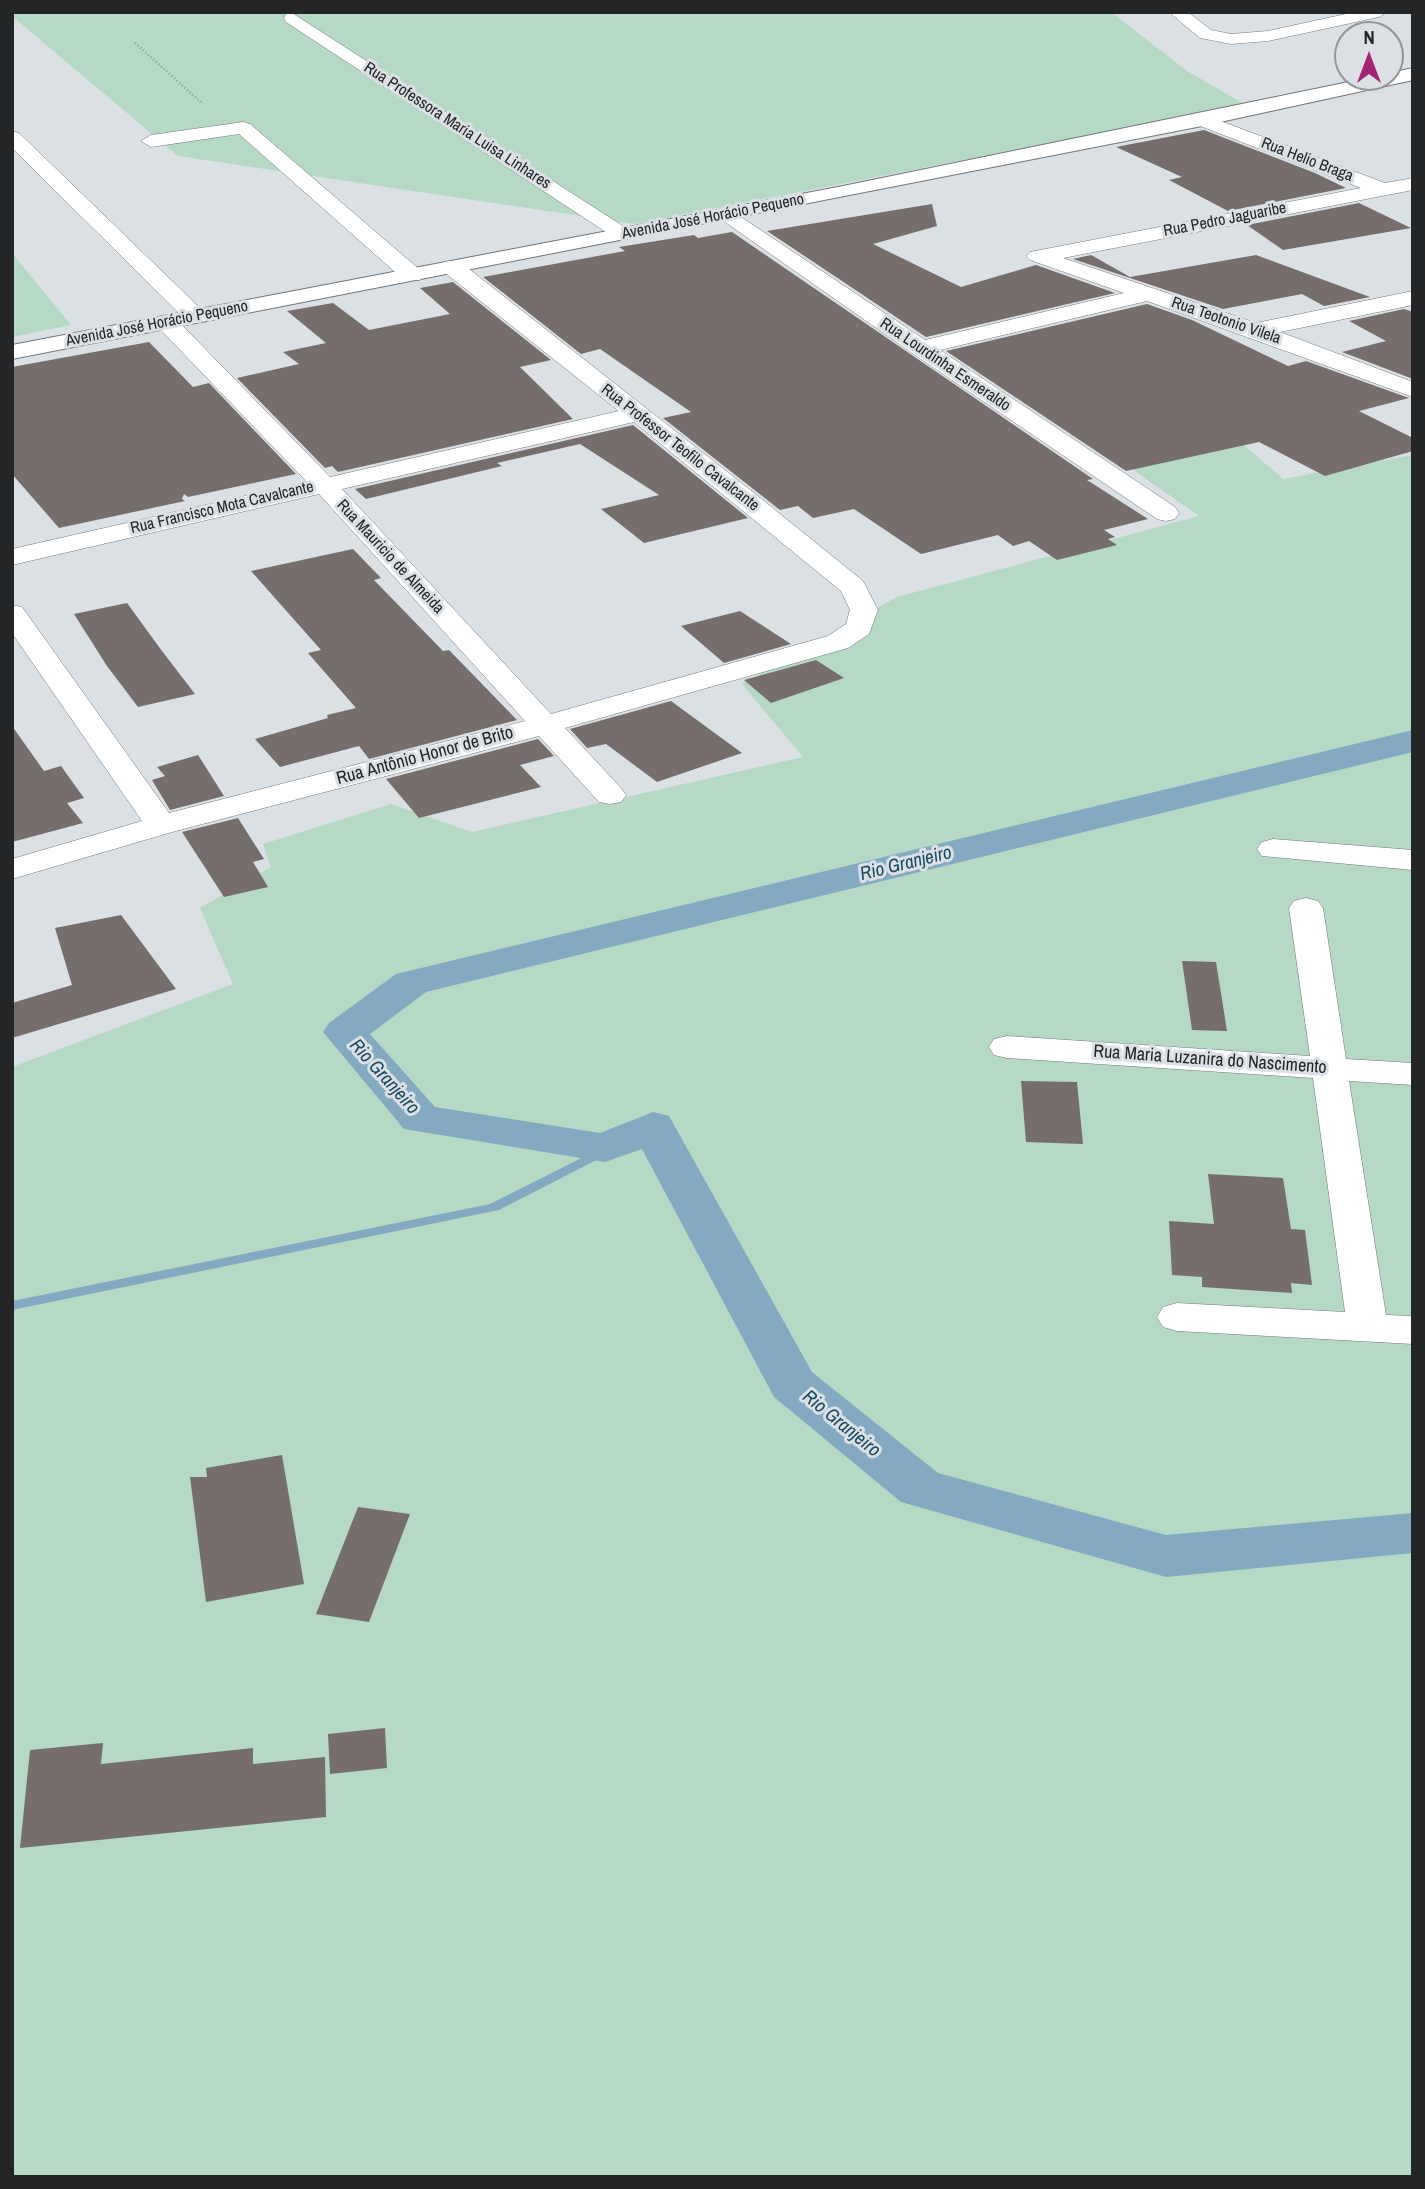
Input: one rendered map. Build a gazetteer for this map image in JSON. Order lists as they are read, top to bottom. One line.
{"streets":{"street":["Rua Professora Maria Luisa Linhares","Rua Helio Braga","Avenida José Horácio Pequeno","Rua Pedro Jaguaribe","Rua Teotonio Vilela","Rua Lourdinha Esmeraldo","Rua Professor Teofilo Cavalcante","Rua Francisco Mota Cavalcante","Rua Mauricio de Almeida","Rua Antônio Honor de Brito","Rua Maria Luzanira do Nascimento"]},"crossings":[["Rua Professora Maria Luisa Linhares","Avenida José Horácio Pequeno"],["Rua Helio Braga","Avenida José Horácio Pequeno"],["Rua Helio Braga","Rua Pedro Jaguaribe"],["Avenida José Horácio Pequeno","Rua Lourdinha Esmeraldo"],["Avenida José Horácio Pequeno","Rua Professor Teofilo Cavalcante"],["Avenida José Horácio Pequeno","Rua Mauricio de Almeida"],["Rua Pedro Jaguaribe","Rua Teotonio Vilela"],["Rua Professor Teofilo Cavalcante","Rua Francisco Mota Cavalcante"],["Rua Professor Teofilo Cavalcante","Rua Antônio Honor de Brito"],["Rua Francisco Mota Cavalcante","Rua Mauricio de Almeida"],["Rua Mauricio de Almeida","Rua Antônio Honor de Brito"]],"water":["Rio Granjeiro"],"north":"top"}
